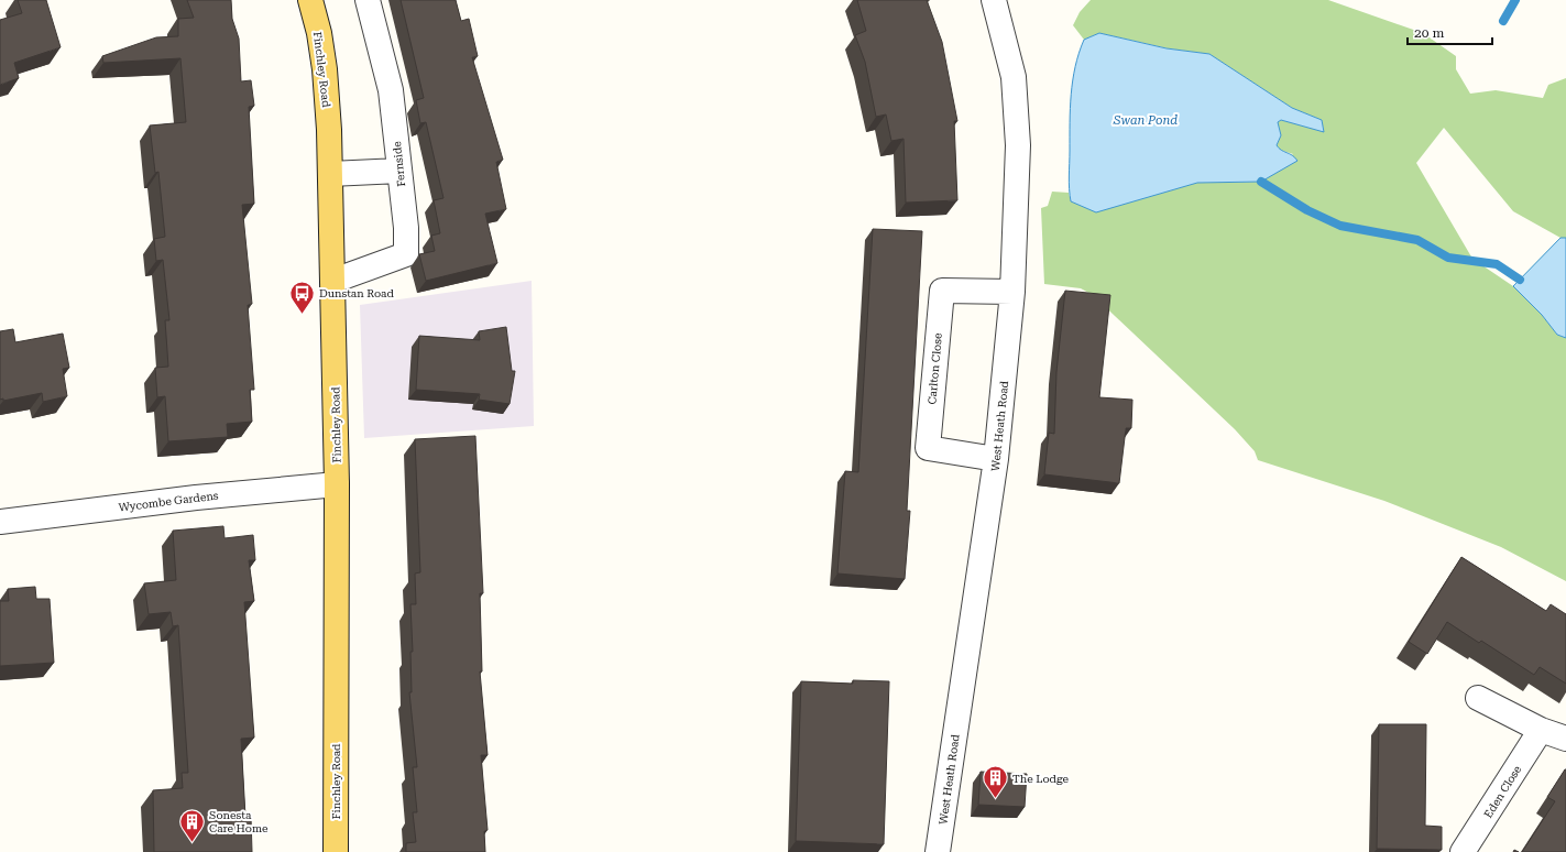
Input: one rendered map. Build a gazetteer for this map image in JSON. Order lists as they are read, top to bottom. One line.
{"streets":{"main road":["Finchley Road"],"street":["Fernside","Carlton Close","West Heath Road","Wycombe Gardens","Eden Close"]},"crossings":[["Finchley Road","Fernside"],["Finchley Road","Wycombe Gardens"],["Carlton Close","West Heath Road"]],"water":["Swan Pond"],"places":{"bus stop":["Dunstan Road"],"building":["The Lodge","Sonesta Care Home"]},"scale_bar":"20 m"}
